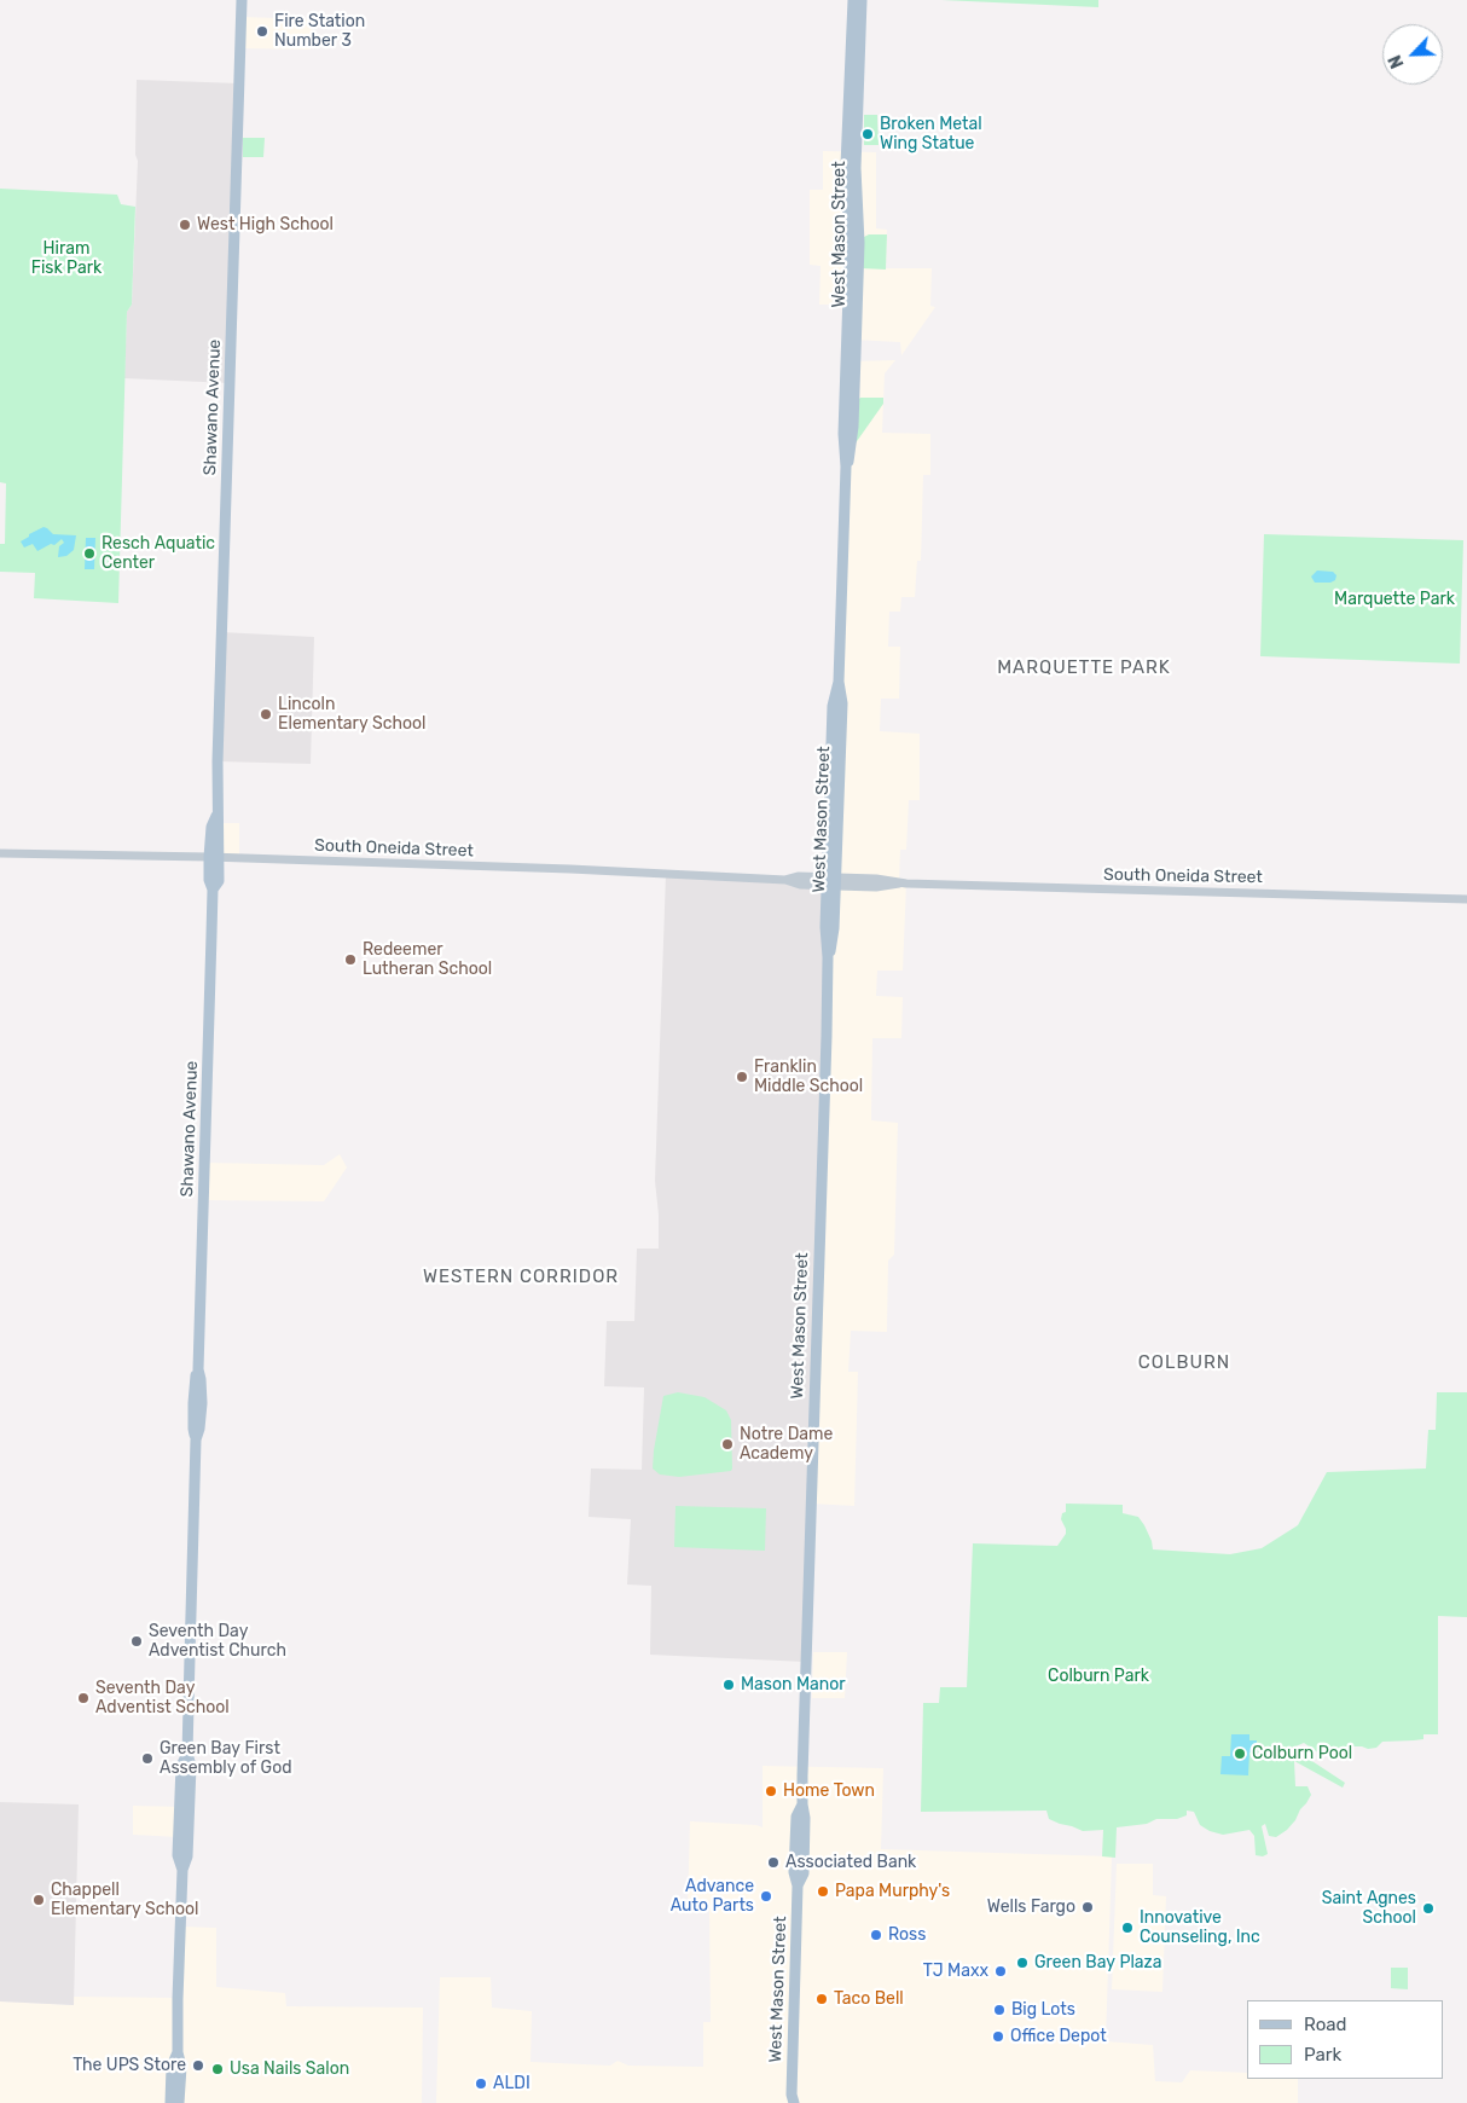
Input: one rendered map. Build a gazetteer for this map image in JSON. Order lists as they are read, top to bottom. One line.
{"streets":{"main road":["West Mason Street","Shawano Avenue"],"street":["South Oneida Street"]},"crossings":[["West Mason Street","South Oneida Street"],["Shawano Avenue","South Oneida Street"]],"districts":["MARQUETTE PARK","WESTERN CORRIDOR","COLBURN"],"parks":["Hiram Fisk Park","Marquette Park","Colburn Park"],"places":["Fire Station Number 3","Broken Metal Wing Statue","West High School","Resch Aquatic Center","Lincoln Elementary School","Redeemer Lutheran School","Franklin Middle School","Notre Dame Academy","Seventh Day Adventist Church","Mason Manor","Seventh Day Adventist School","Colburn Pool","Green Bay First Assembly of God","Home Town","Associated Bank","Papa Murphy's","Advance Auto Parts","Chappell Elementary School","Wells Fargo","Saint Agnes School","Innovative Counseling, Inc","Ross","Green Bay Plaza","TJ Maxx","Taco Bell","Big Lots","Office Depot","The UPS Store","Usa Nails Salon","ALDI"],"legend":["Road","Park"],"north":"bottom left"}
